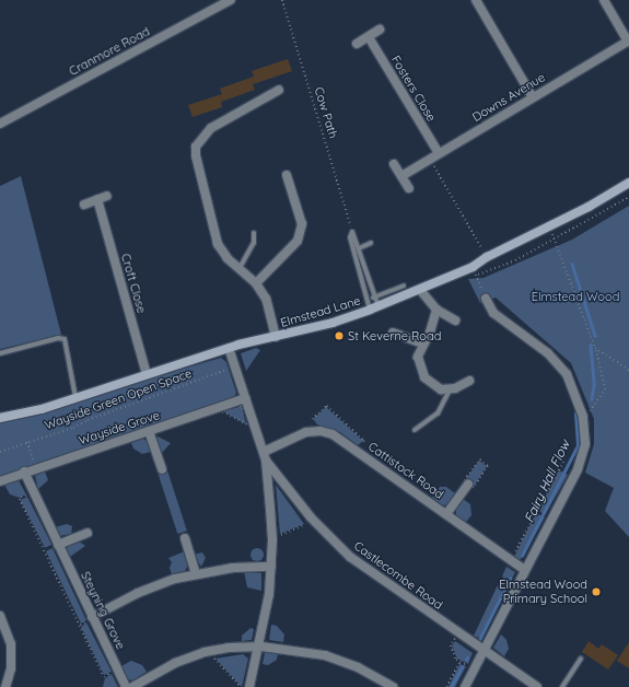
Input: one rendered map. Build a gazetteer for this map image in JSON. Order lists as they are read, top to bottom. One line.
{"streets":{"street":["Cranmore Road","Fosters Close","Downs Avenue","Croft Close","Elmstead Lane","Wayside Grove","Cattistock Road","Castlecombe Road","Steyning Grove"],"path":["Cow Path","Wayside Green Open Space"]},"crossings":[["Fosters Close","Downs Avenue"],["Croft Close","Elmstead Lane"],["Wayside Grove","Steyning Grove"],["Cattistock Road","Castlecombe Road"]],"water":["Fairy Hall Flow"],"parks":["Elmstead Wood"],"places":["St Keverne Road","Elmstead Wood Primary School"]}
